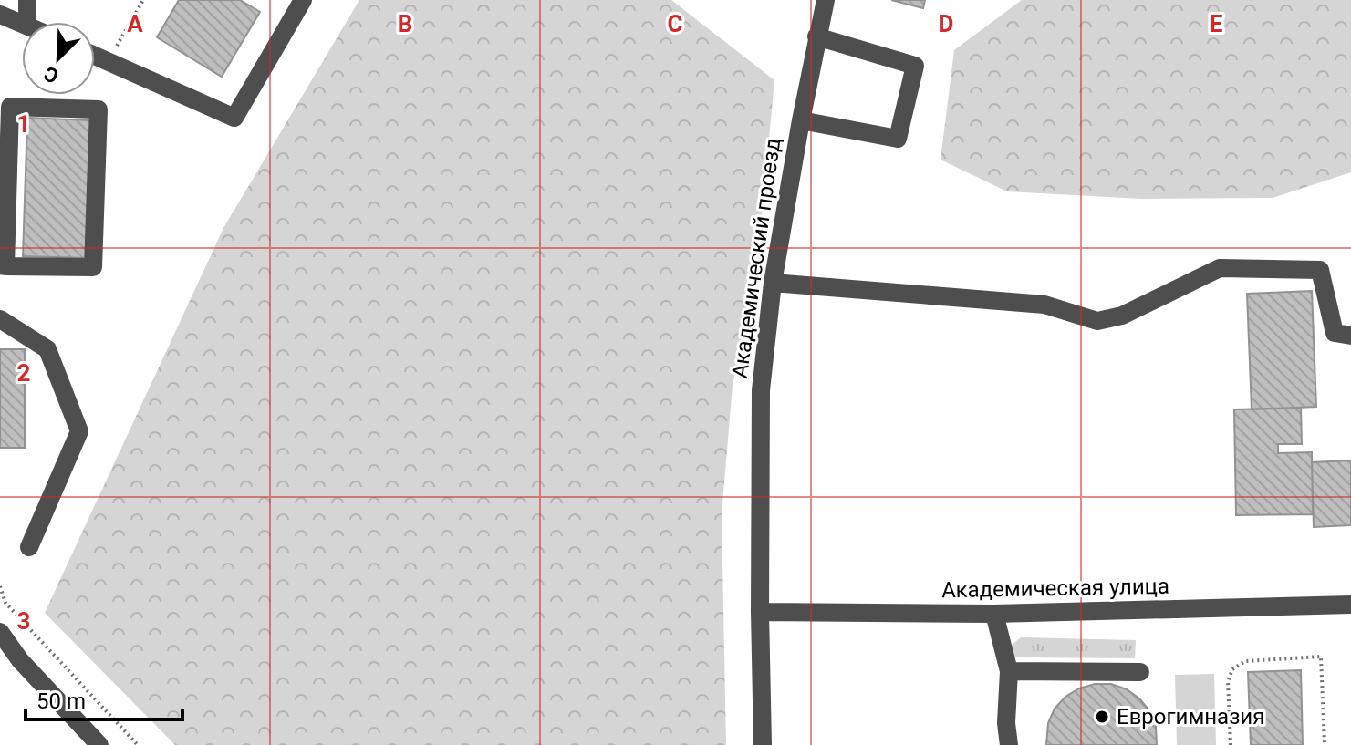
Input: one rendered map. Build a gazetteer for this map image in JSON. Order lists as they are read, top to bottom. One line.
{"streets":{"street":["Академический проезд","Академическая улица"]},"crossings":[["Академический проезд","Академическая улица"]],"places":["Еврогимназия"],"scale_bar":"50 m","north":"bottom left","grid":{"columns":["A","B","C","D","E"],"rows":["1","2","3"]}}
